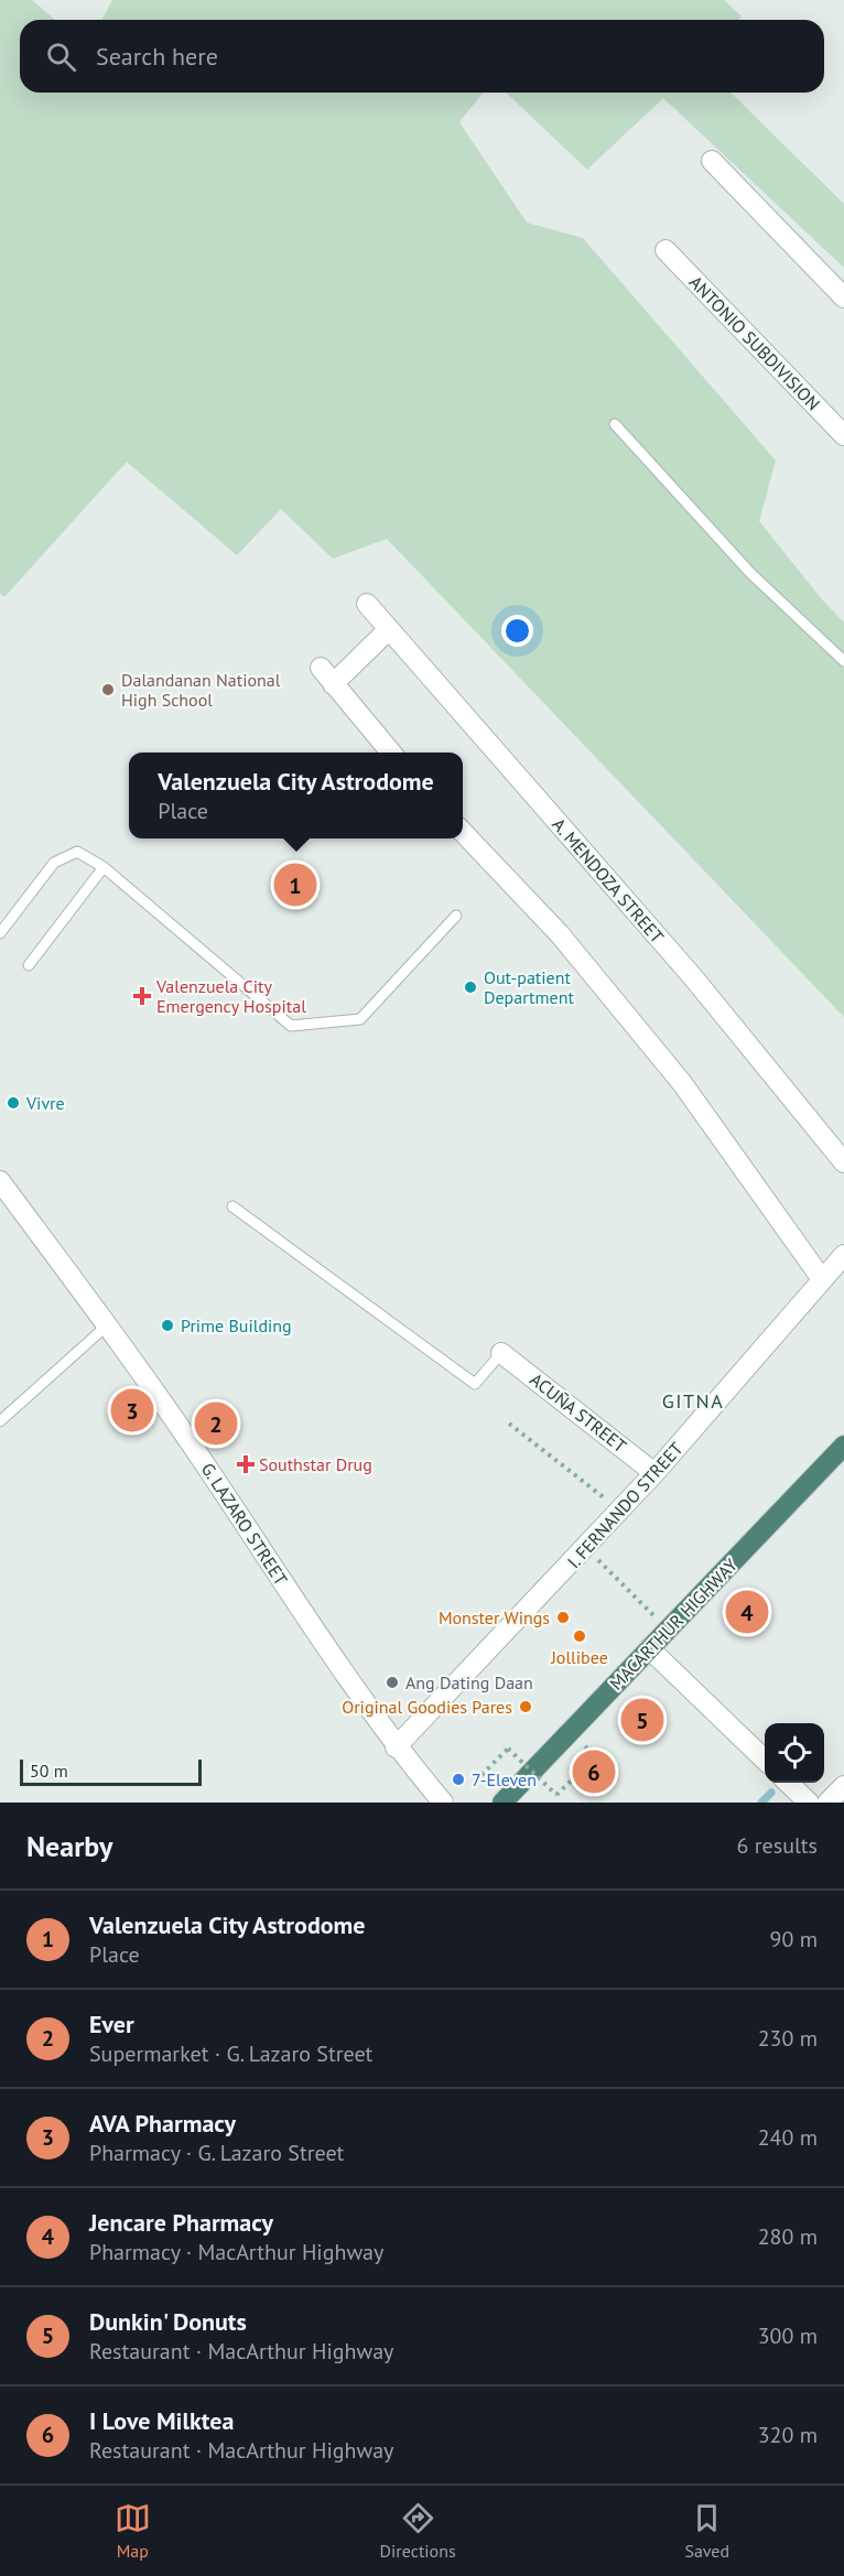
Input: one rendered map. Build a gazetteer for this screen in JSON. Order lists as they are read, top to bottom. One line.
{"streets":{"highway":["MACARTHUR HIGHWAY"],"street":["ANTONIO SUBDIVISION","A. MENDOZA STREET","ACUÑA STREET","I. FERNANDO STREET","G. LAZARO STREET"]},"crossings":[["ACUÑA STREET","I. FERNANDO STREET"],["I. FERNANDO STREET","G. LAZARO STREET"]],"districts":["GITNA"],"places":{"other":["Dalandanan National High School","Out-patient Department","Vivre","Prime Building","Monster Wings","Jollibee","Ang Dating Daan","Original Goodies Pares","7-Eleven"],"health":["Valenzuela City Emergency Hospital","Southstar Drug"]},"scale_bar":"50 m","page":{"search":"Search here","popup":["Valenzuela City Astrodome","Place"],"pins":["1","3","2","4","5","6"],"scale":"50 m","heading":["Nearby","6 results"],"list":[{"mark":"1","name":"Valenzuela City Astrodome","note":"Place","value":"90 m"},{"mark":"2","name":"Ever","note":"Supermarket · G. Lazaro Street","value":"230 m"},{"mark":"3","name":"AVA Pharmacy","note":"Pharmacy · G. Lazaro Street","value":"240 m"},{"mark":"4","name":"Jencare Pharmacy","note":"Pharmacy · MacArthur Highway","value":"280 m"},{"mark":"5","name":"Dunkin' Donuts","note":"Restaurant · MacArthur Highway","value":"300 m"},{"mark":"6","name":"I Love Milktea","note":"Restaurant · MacArthur Highway","value":"320 m"}],"nav":["Map","Directions","Saved"]}}
